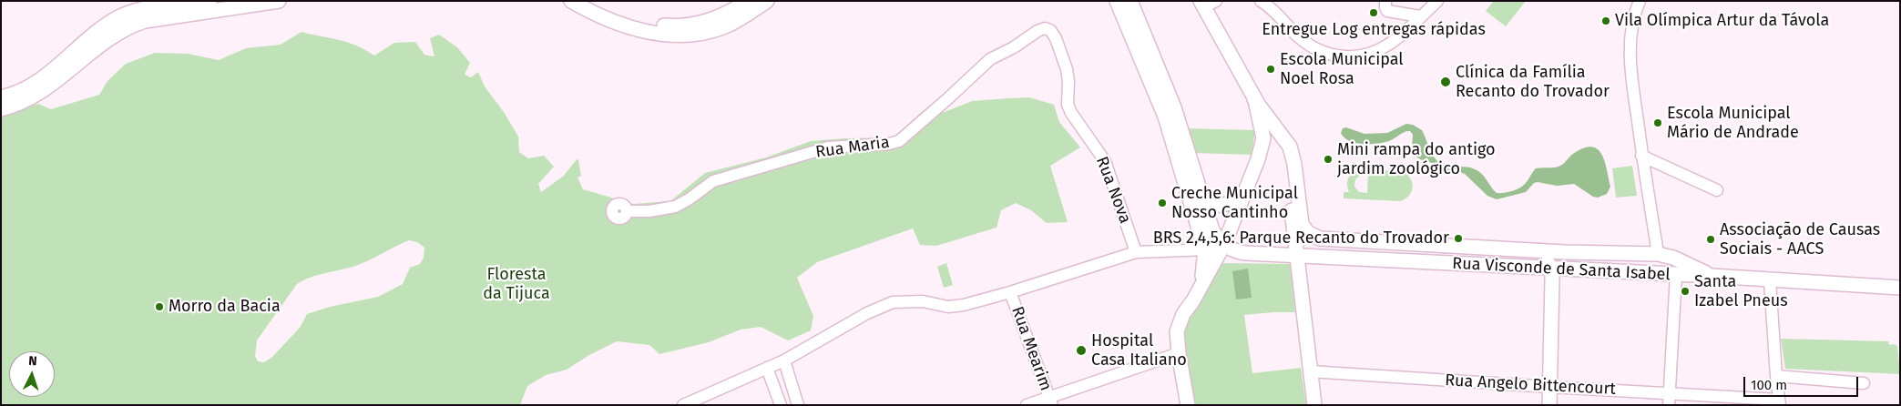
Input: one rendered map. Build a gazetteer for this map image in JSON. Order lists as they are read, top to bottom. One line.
{"streets":{"main road":["Rua Visconde de Santa Isabel"],"street":["Rua Maria","Rua Nova","Rua Mearim","Rua Angelo Bittencourt"]},"crossings":[["Rua Maria","Rua Nova"]],"parks":["Floresta da Tijuca"],"places":["Entregue Log entregas rápidas","Vila Olímpica Artur da Távola","Escola Municipal Noel Rosa","Clínica da Família Recanto do Trovador","Escola Municipal Mário de Andrade","Mini rampa do antigo jardim zoológico","Creche Municipal Nosso Cantinho","BRS 2,4,5,6: Parque Recanto do Trovador","Associação de Causas Sociais - AACS","Santa Izabel Pneus","Morro da Bacia","Hospital Casa Italiano"],"scale_bar":"100 m","north":"top"}
